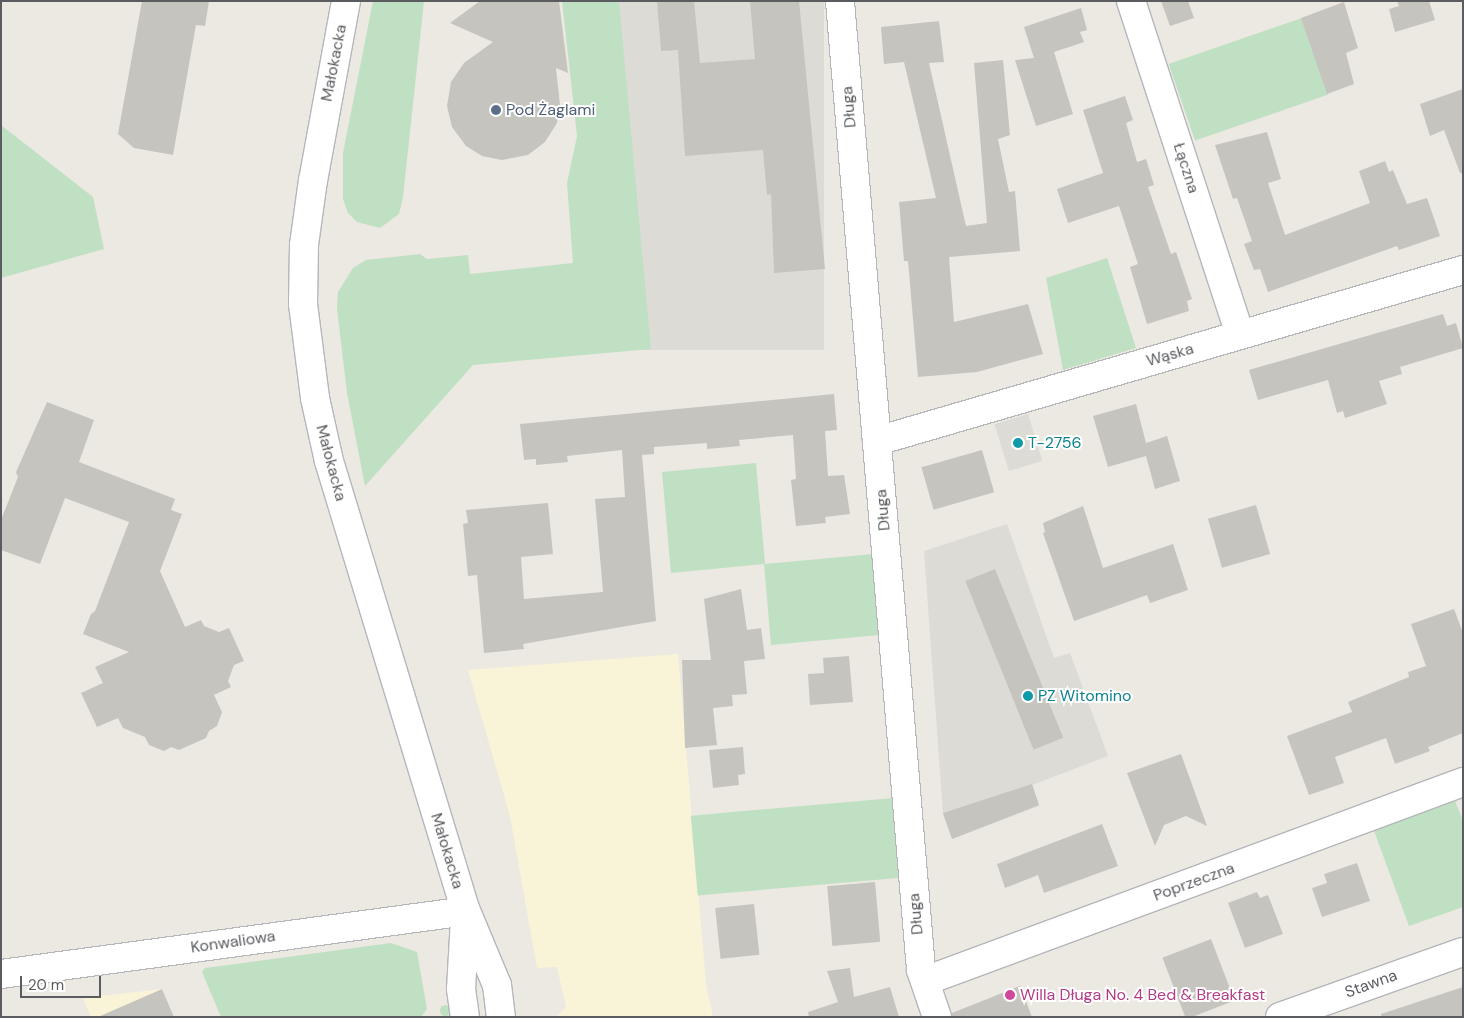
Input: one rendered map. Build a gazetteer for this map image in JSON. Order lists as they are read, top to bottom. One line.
{"streets":{"street":["Małokacka","Długa","Łączna","Wąska","Poprzeczna","Konwaliowa","Stawna"]},"crossings":[["Małokacka","Konwaliowa"],["Długa","Wąska"],["Długa","Poprzeczna"],["Łączna","Wąska"]],"places":["Pod Żaglami","T-2756","PZ Witomino","Willa Długa No. 4 Bed & Breakfast"],"scale_bar":"20 m"}
